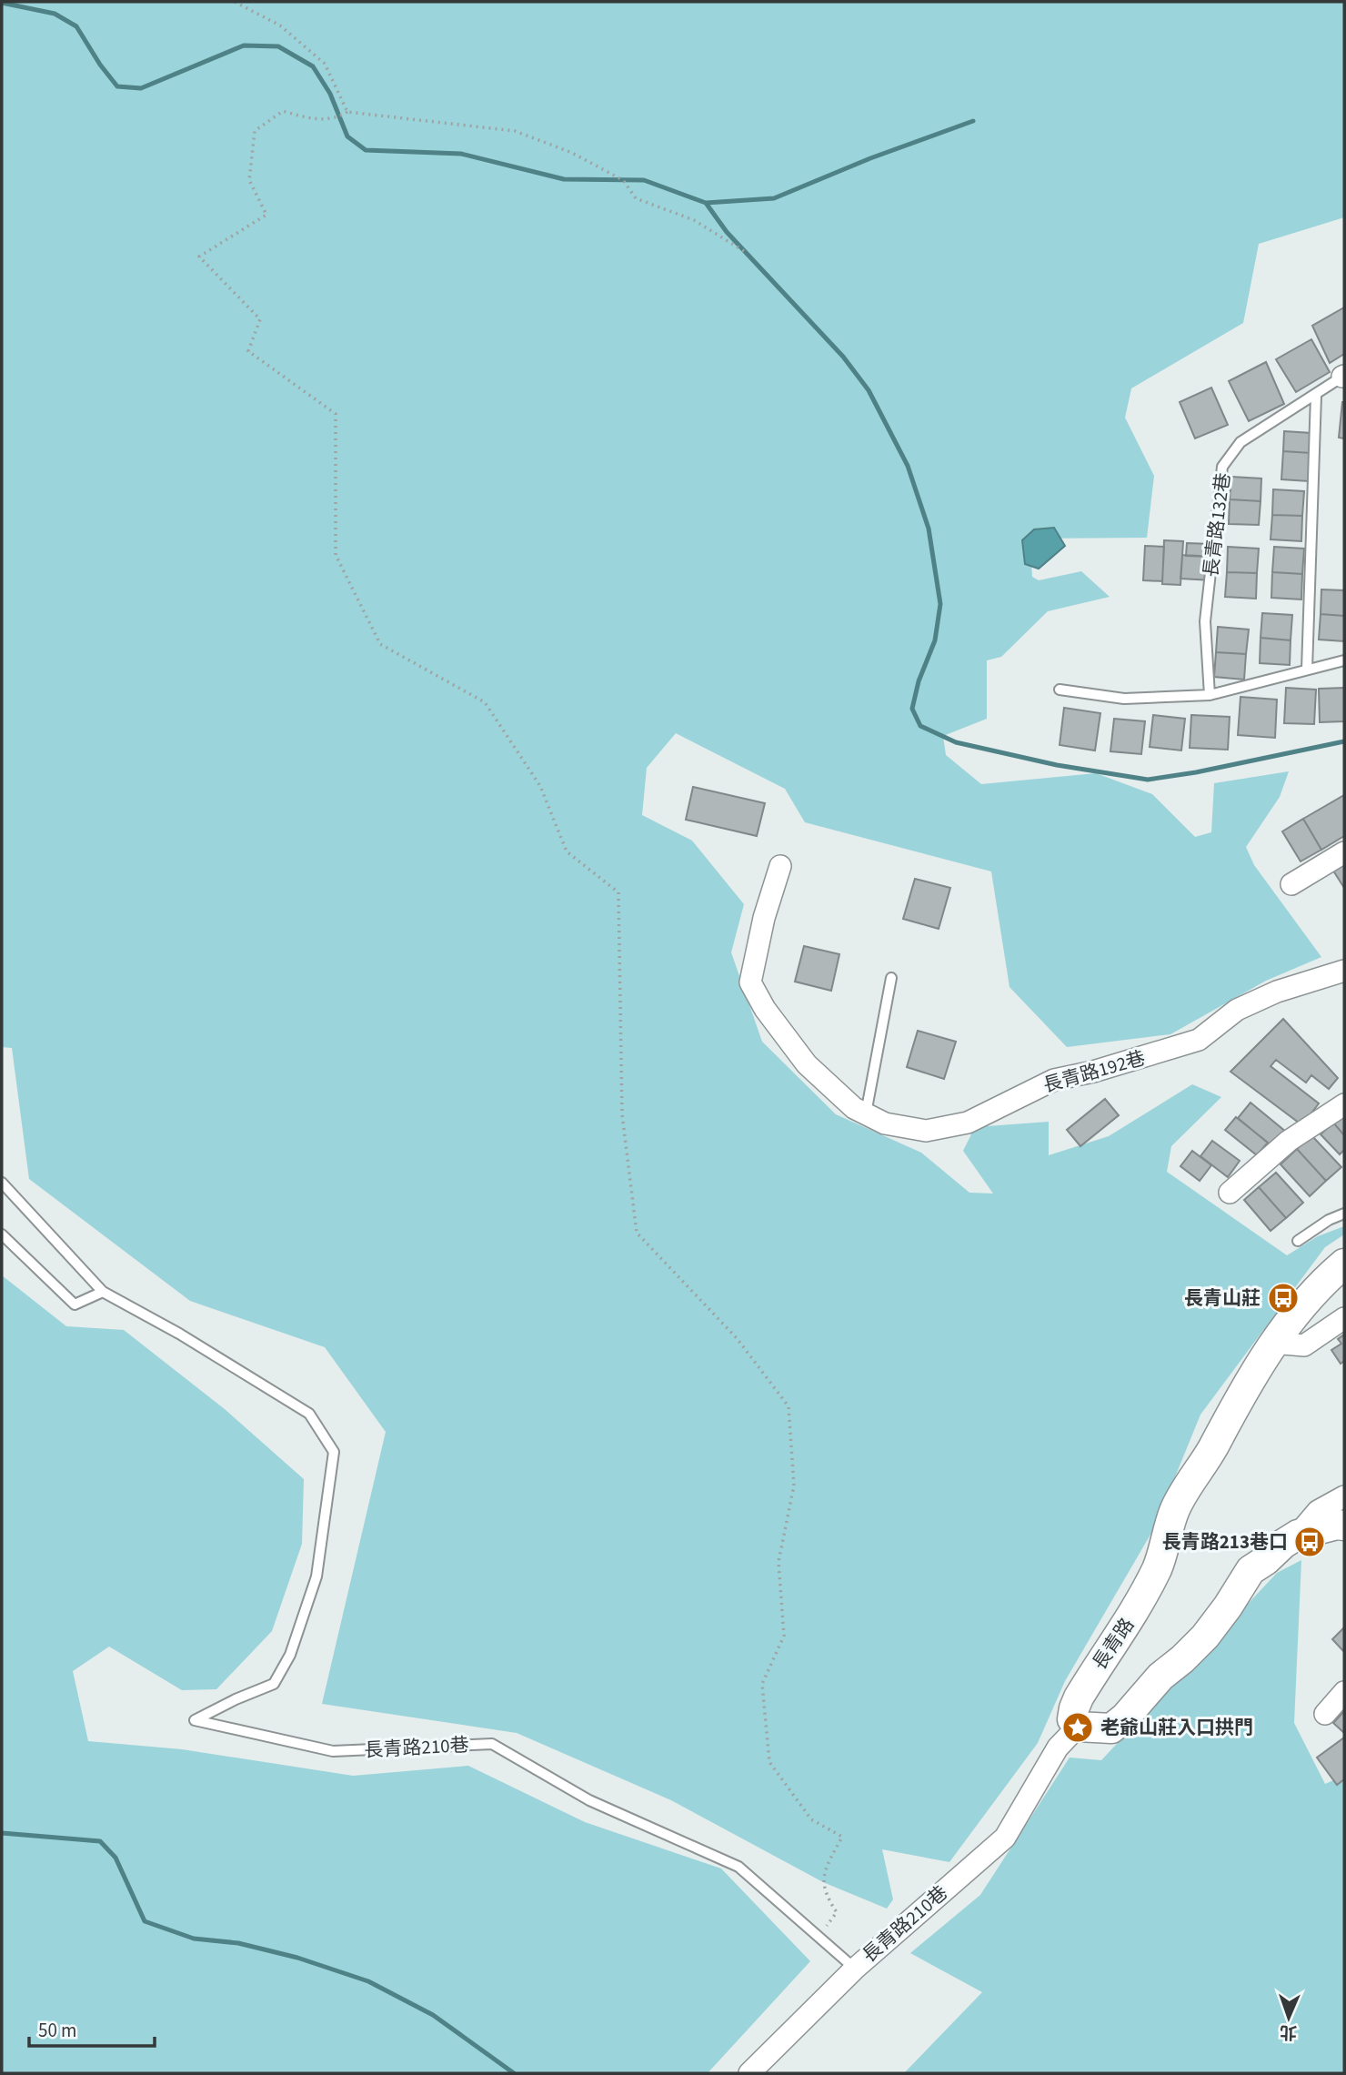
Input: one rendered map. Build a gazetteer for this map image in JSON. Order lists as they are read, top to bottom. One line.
{"streets":{"street":["長青路192巷","長青路","長青路210巷"],"lane":["長青路132巷"]},"crossings":[["長青路","長青路210巷"]],"places":{"bus stop":["長青山莊","長青路213巷口"],"place":["老爺山莊入口拱門"]},"scale_bar":"50 m","north":"bottom"}
